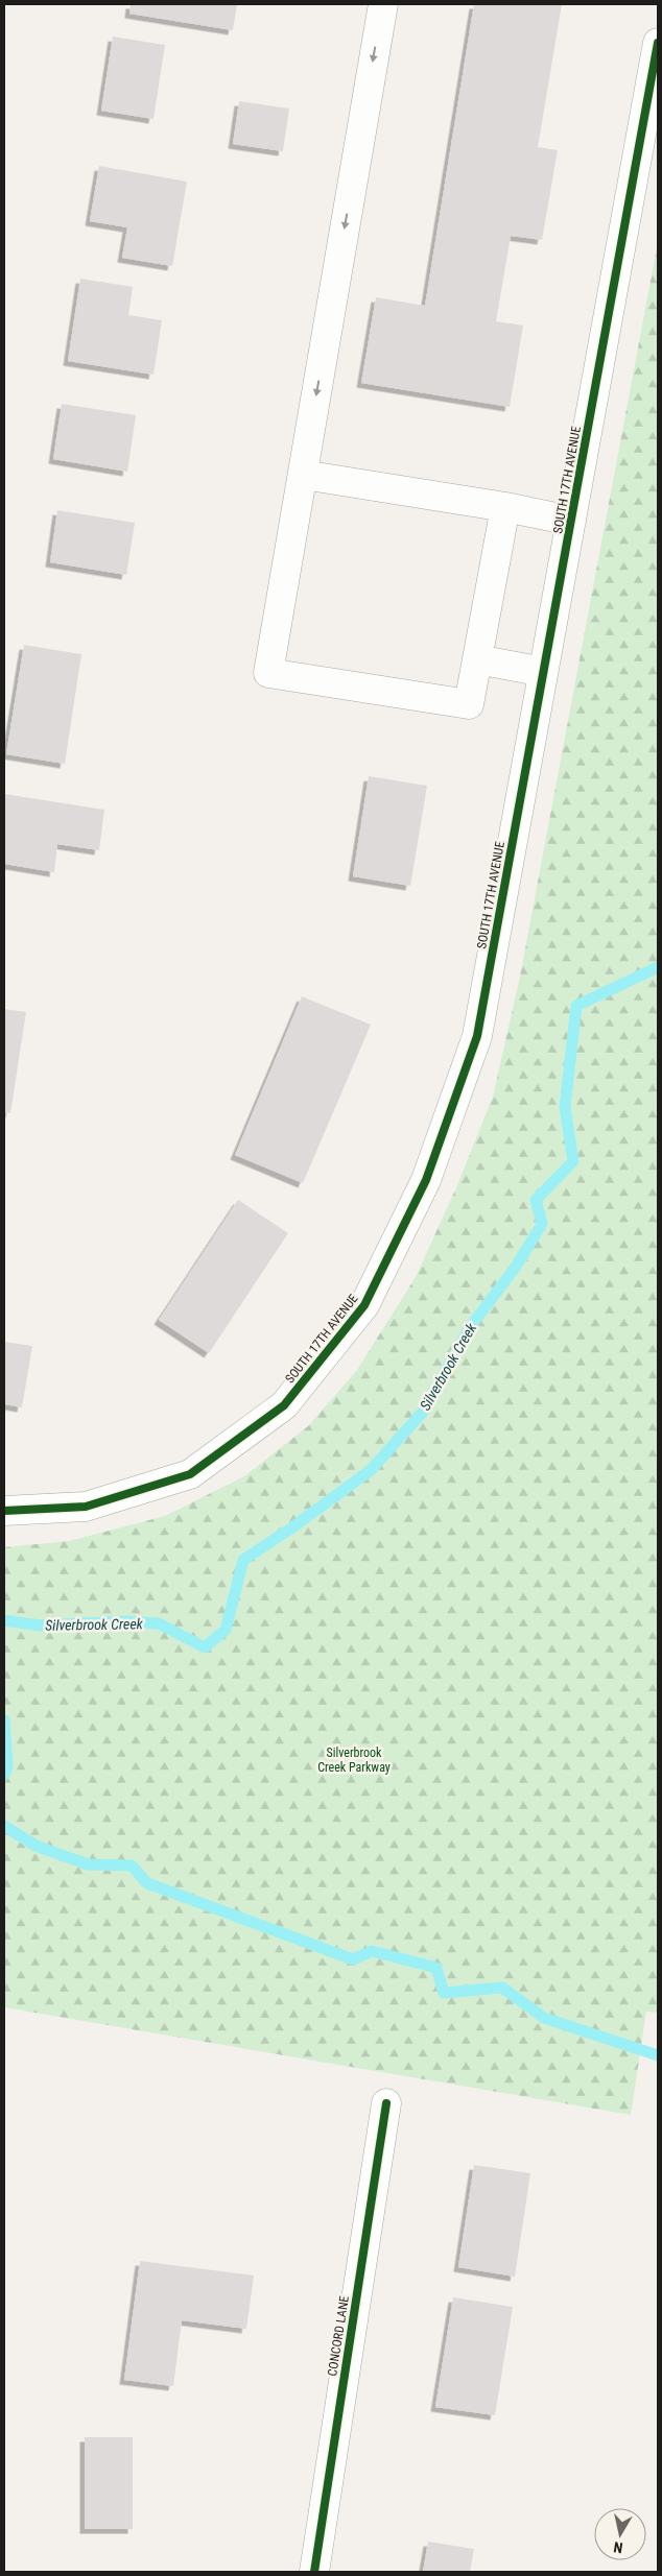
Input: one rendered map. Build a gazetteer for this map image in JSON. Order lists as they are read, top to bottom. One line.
{"streets":{"street":["SOUTH 17TH AVENUE","CONCORD LANE"]},"water":["Silverbrook Creek"],"parks":["Silverbrook Creek Parkway"],"north":"bottom"}
